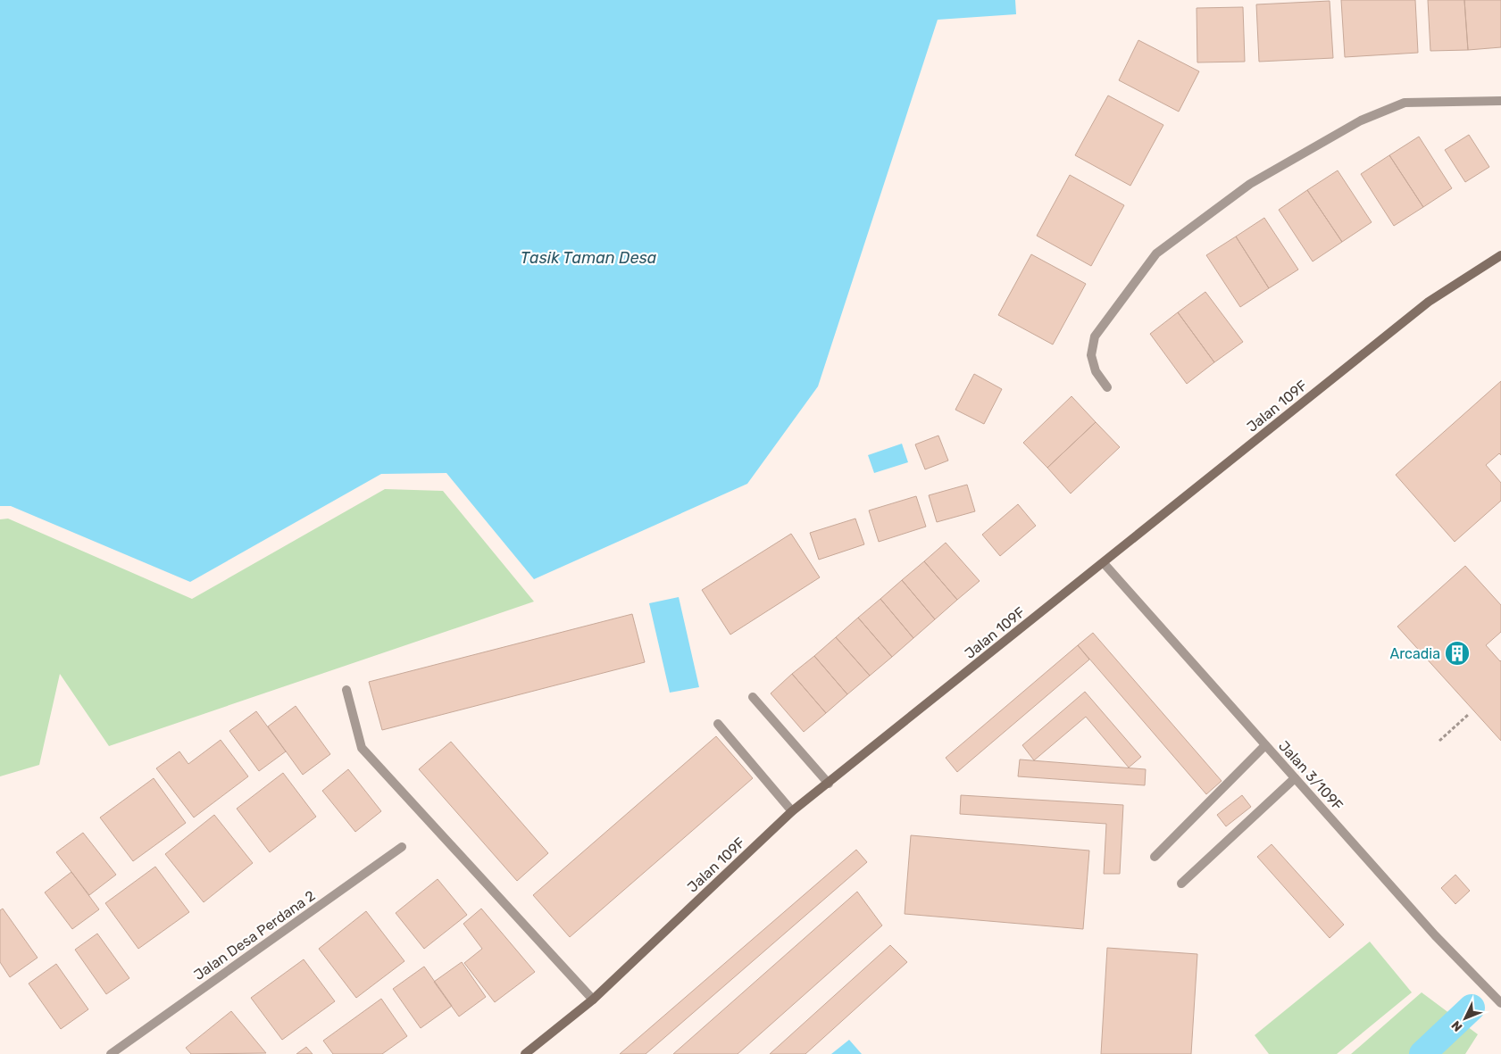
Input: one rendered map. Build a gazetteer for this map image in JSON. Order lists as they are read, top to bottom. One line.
{"streets":{"street":["Jalan 109F","Jalan 3/109F","Jalan Desa Perdana 2"]},"crossings":[["Jalan 109F","Jalan 3/109F"]],"water":["Tasik Taman Desa"],"places":{"building":["Arcadia"]},"north":"bottom left"}
